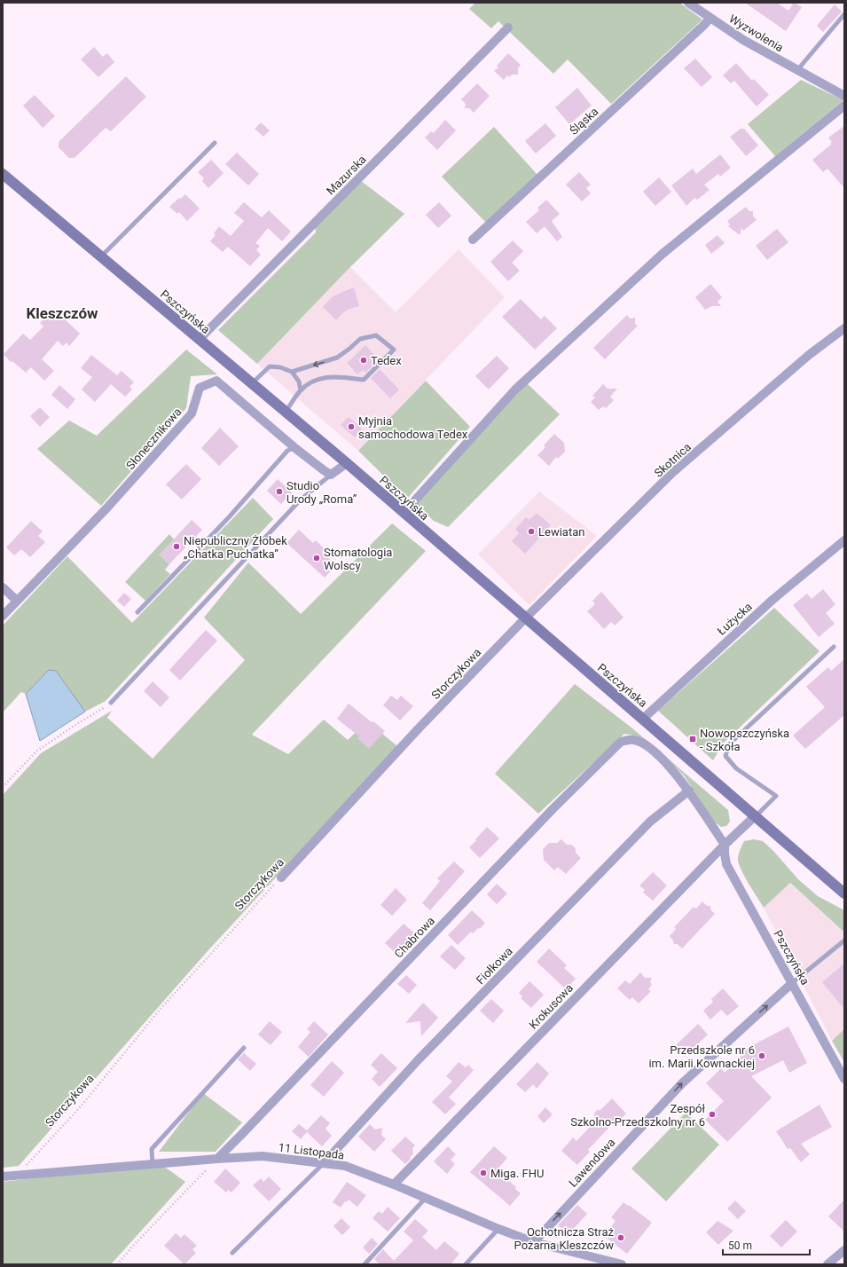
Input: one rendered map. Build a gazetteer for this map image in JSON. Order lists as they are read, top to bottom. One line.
{"streets":{"main road":["Pszczyńska"],"street":["Wyzwolenia","Śląska","Mazurska","Słonecznikowa","Skotnica","Łużycka","Storczykowa","Chabrowa","Fiołkowa","Krokusowa","11 Listopada","Lawendowa"]},"crossings":[["Wyzwolenia","Śląska"],["Mazurska","Pszczyńska"],["Pszczyńska","Skotnica"],["Pszczyńska","Łużycka"],["Pszczyńska","Storczykowa"],["Pszczyńska","Chabrowa"],["Pszczyńska","Fiołkowa"],["Pszczyńska","Krokusowa"],["Pszczyńska","Lawendowa"],["Skotnica","Storczykowa"],["Storczykowa","11 Listopada"],["Chabrowa","11 Listopada"],["Fiołkowa","11 Listopada"],["Krokusowa","11 Listopada"],["11 Listopada","Lawendowa"]],"one_way":["Lawendowa"],"districts":["Kleszczów"],"places":{"other":["Tedex","Myjnia samochodowa Tedex","Studio Urody „Roma”","Lewiatan","Niepubliczny Żłobek „Chatka Puchatka”","Stomatologia Wolscy","Przedszkole nr 6 im. Marii Kownackiej","Zespół Szkolno-Przedszkolny nr 6","Miga. FHU","Ochotnicza Straż Pożarna Kleszczów"],"transit":["Nowopszczyńska - Szkoła"]},"scale_bar":"50 m"}
